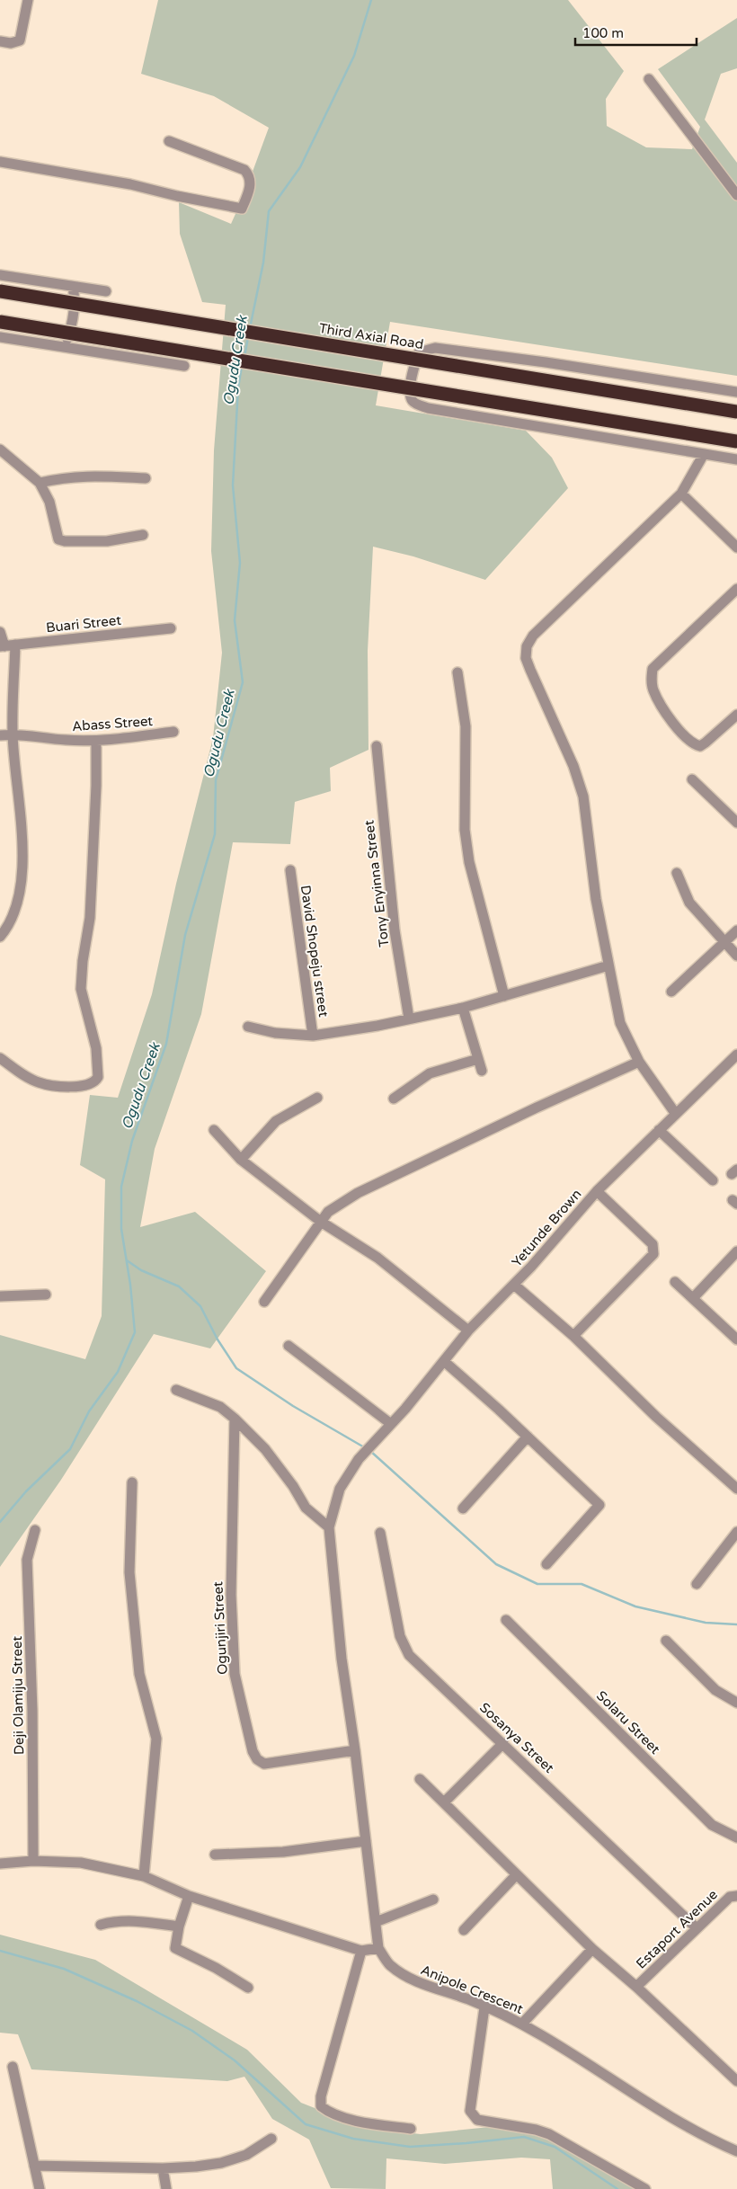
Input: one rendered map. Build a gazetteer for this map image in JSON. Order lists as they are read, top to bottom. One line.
{"streets":{"highway":["Third Axial Road"],"street":["Buari Street","Abass Street","Tony Enyinna Street","David Shopeju street","Yetunde Brown","Ogunjiri Street","Deji Olamiju Street","Solaru Street","Sosanya Street","Estaport Avenue","Anipole Crescent"]},"crossings":[["Sosanya Street","Estaport Avenue"]],"water":["Ogudu Creek"],"scale_bar":"100 m"}
